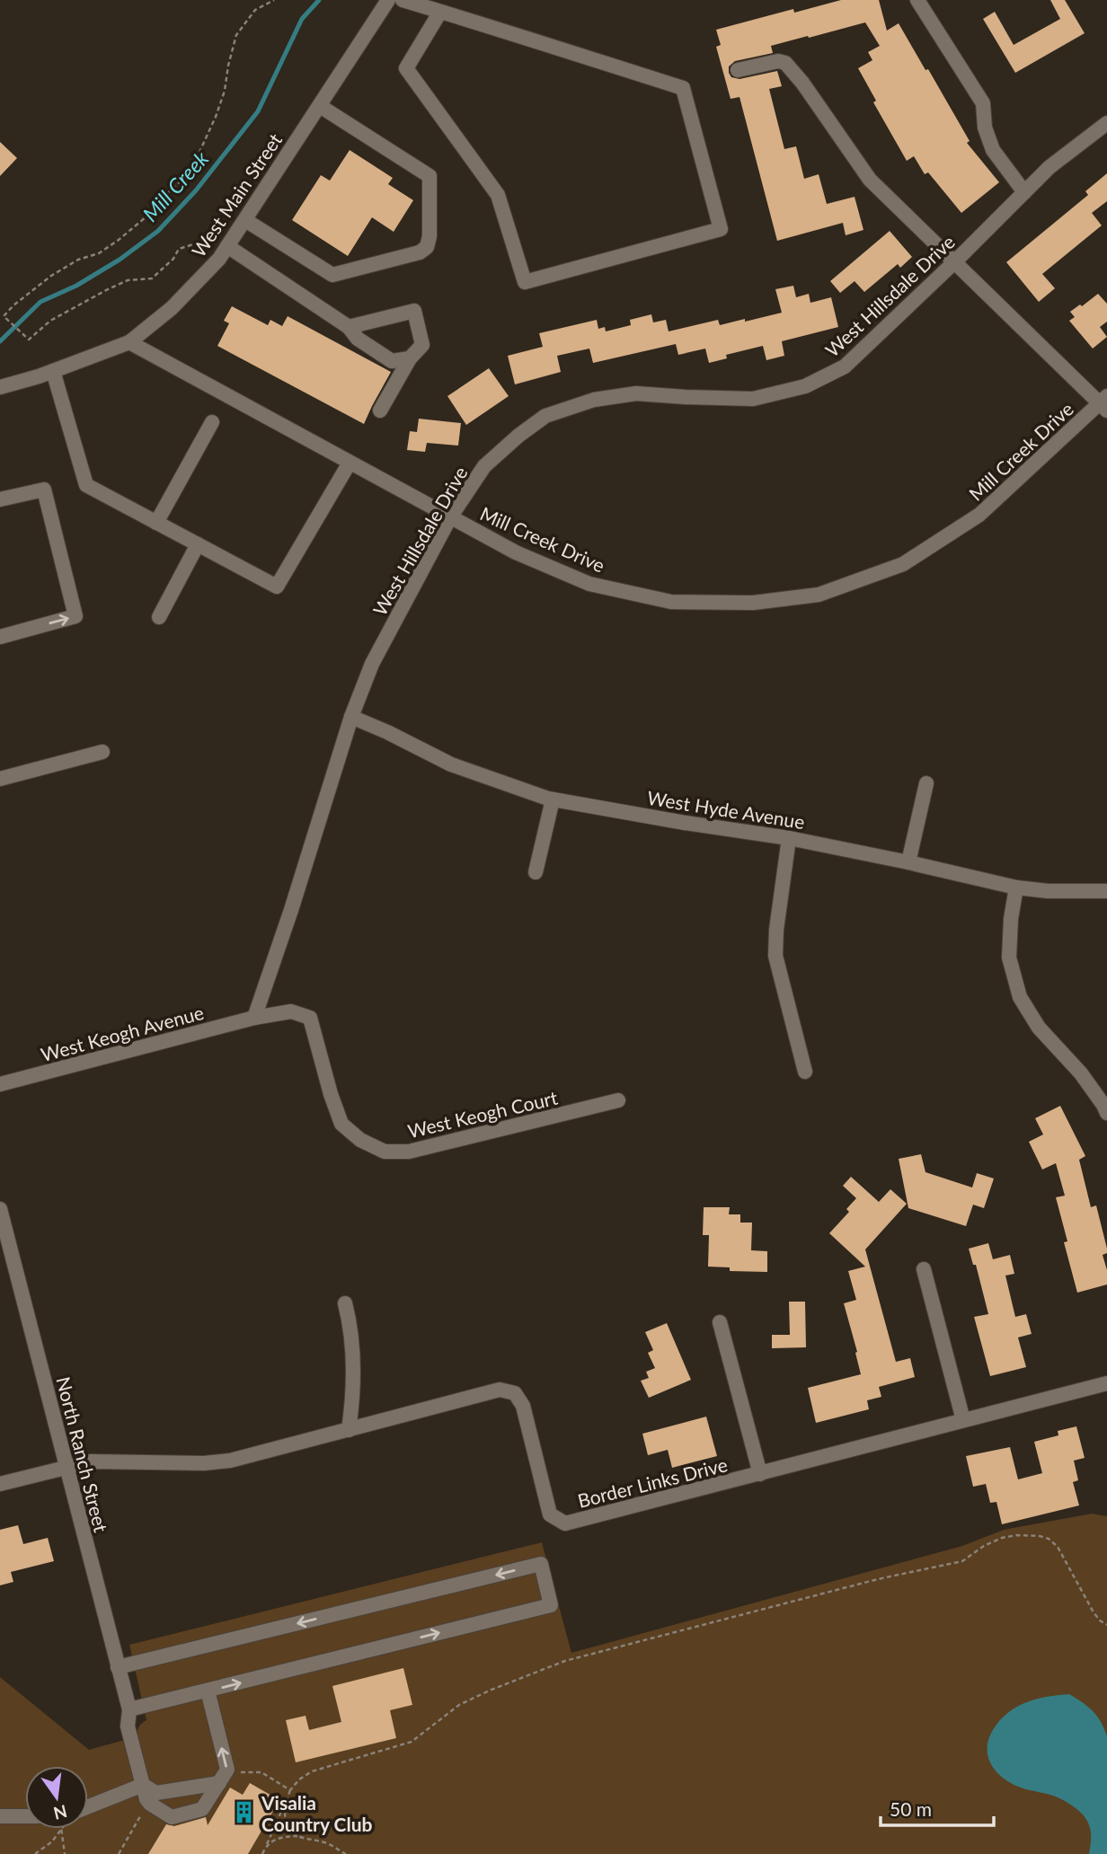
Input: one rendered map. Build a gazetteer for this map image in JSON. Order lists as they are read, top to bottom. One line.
{"streets":{"street":["West Main Street","West Hillsdale Drive","Mill Creek Drive","West Hyde Avenue","West Keogh Avenue","West Keogh Court","North Ranch Street","Border Links Drive"]},"crossings":[["West Main Street","Mill Creek Drive"],["West Hillsdale Drive","Mill Creek Drive"],["West Hillsdale Drive","West Hyde Avenue"],["West Hillsdale Drive","West Keogh Avenue"],["West Hillsdale Drive","West Keogh Court"],["West Keogh Avenue","West Keogh Court"],["North Ranch Street","Border Links Drive"]],"water":["Mill Creek"],"places":{"building":["Visalia Country Club"]},"scale_bar":"50 m","north":"bottom"}
